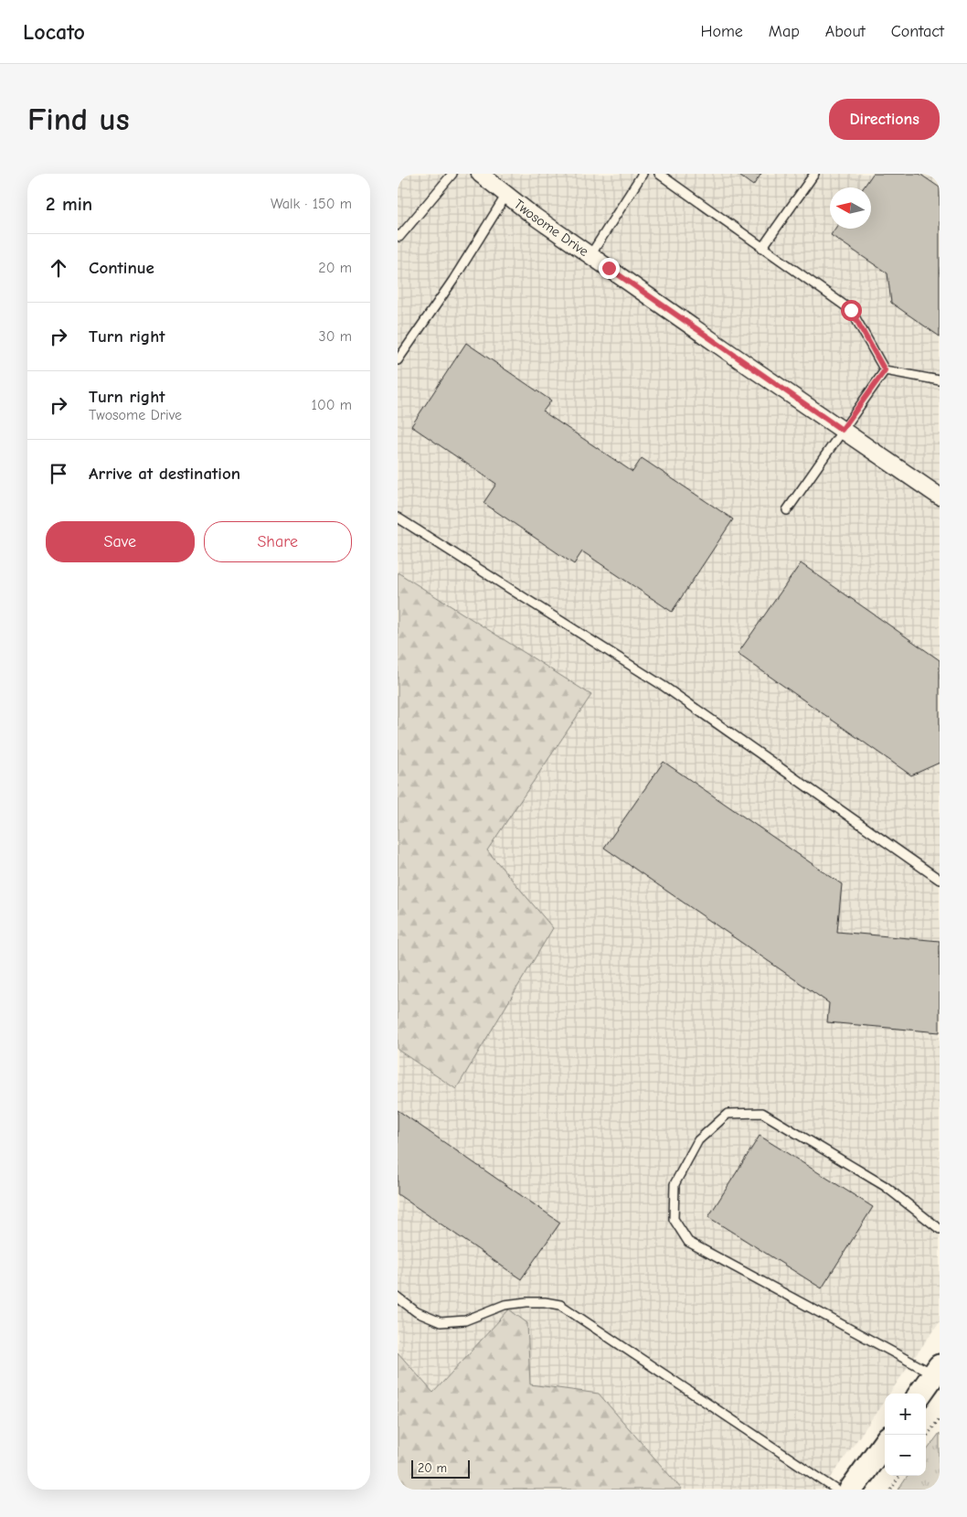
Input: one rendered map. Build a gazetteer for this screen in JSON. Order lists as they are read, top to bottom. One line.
{"streets":{"street":["Twosome Drive"]},"scale_bar":"20 m","north":"left","page":{"header":"Locato","nav":["Home","Map","About","Contact"],"buttons":["Directions",["Save","Share"]],"title":"Find us","heading":["2 min","Walk · 150 m"],"list":[["Continue","20 m"],["Turn right","30 m"],["Turn right","Twosome Drive","100 m"],"Arrive at destination"],"map_buttons":["+","−"],"scale":"20 m"}}
